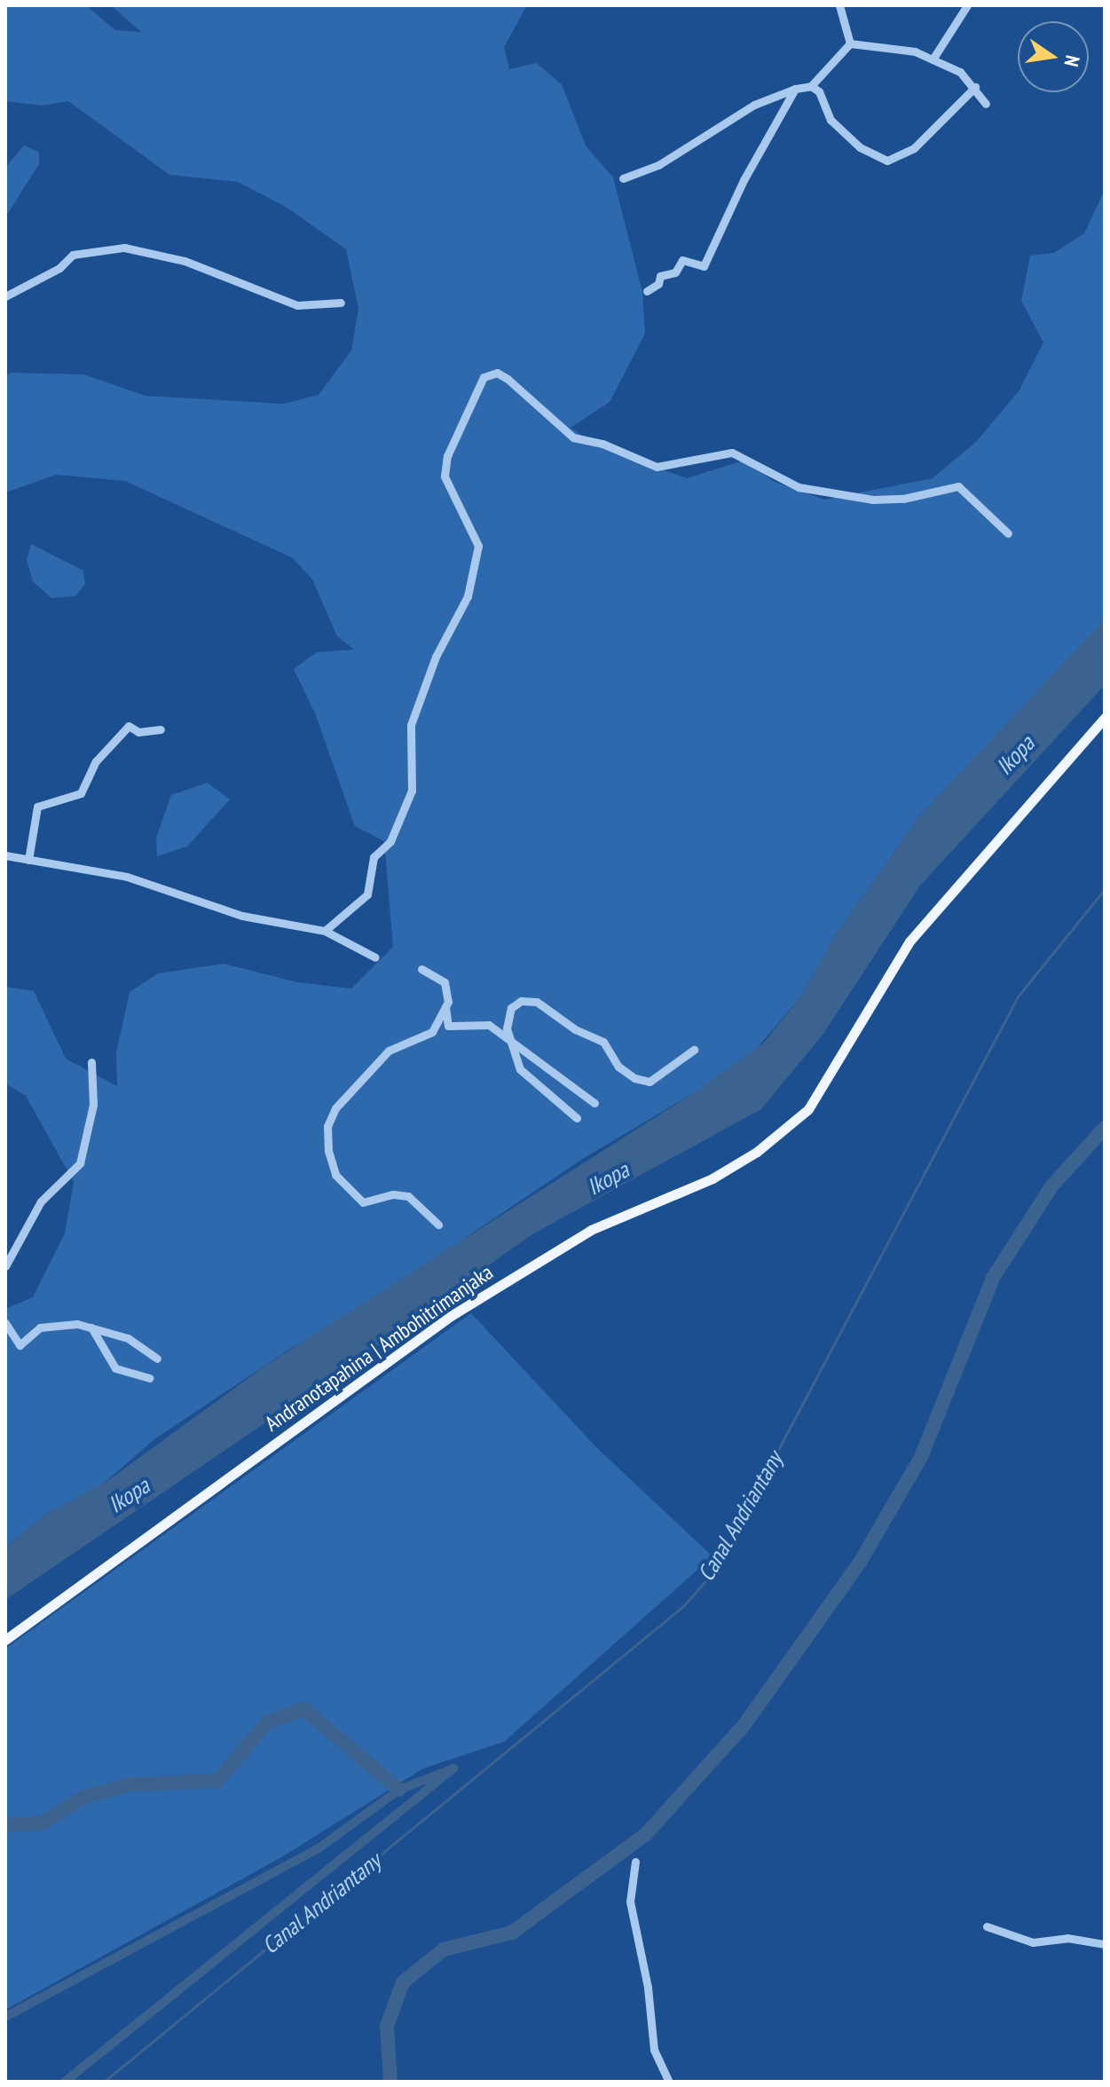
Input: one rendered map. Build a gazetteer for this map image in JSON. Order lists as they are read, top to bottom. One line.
{"streets":{"main road":["Andranotapahina | Ambohitrimanjaka"]},"water":["Ikopa","Canal Andriantany"],"north":"right"}
